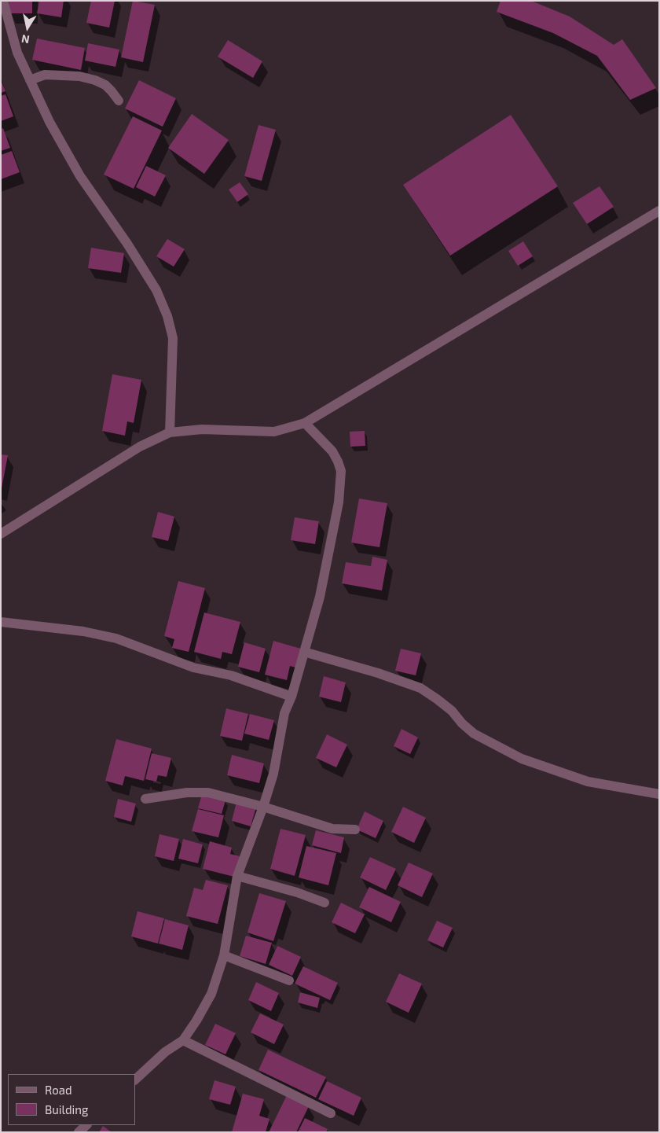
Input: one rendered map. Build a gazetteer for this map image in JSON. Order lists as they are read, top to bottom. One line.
{"legend":["Road","Building"],"north":"bottom"}
